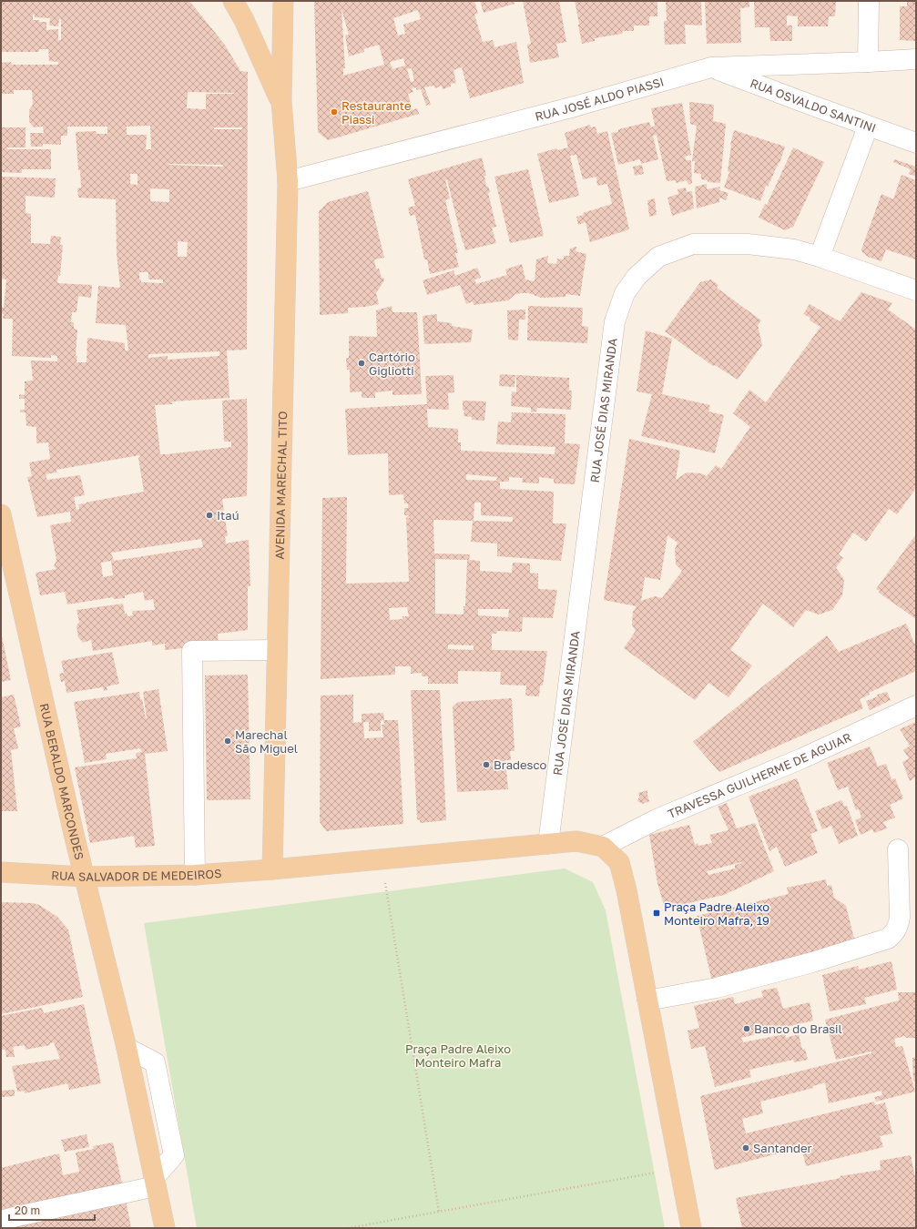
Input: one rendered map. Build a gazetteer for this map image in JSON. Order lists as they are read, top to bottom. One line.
{"streets":{"main road":["AVENIDA MARECHAL TITO","RUA BERALDO MARCONDES","RUA SALVADOR DE MEDEIROS"],"street":["RUA JOSÉ ALDO PIASSI","RUA OSVALDO SANTINI","RUA JOSÉ DIAS MIRANDA","TRAVESSA GUILHERME DE AGUIAR"]},"crossings":[["RUA JOSÉ ALDO PIASSI","RUA OSVALDO SANTINI"],["RUA JOSÉ ALDO PIASSI","AVENIDA MARECHAL TITO"],["AVENIDA MARECHAL TITO","RUA SALVADOR DE MEDEIROS"],["RUA BERALDO MARCONDES","RUA SALVADOR DE MEDEIROS"]],"parks":["Praça Padre Aleixo Monteiro Mafra"],"places":{"other":["Restaurante Piassi","Cartório Gigliotti","Itaú","Marechal São Miguel","Bradesco","Banco do Brasil","Santander"],"transit":["Praça Padre Aleixo Monteiro Mafra, 19"]},"scale_bar":"20 m"}
